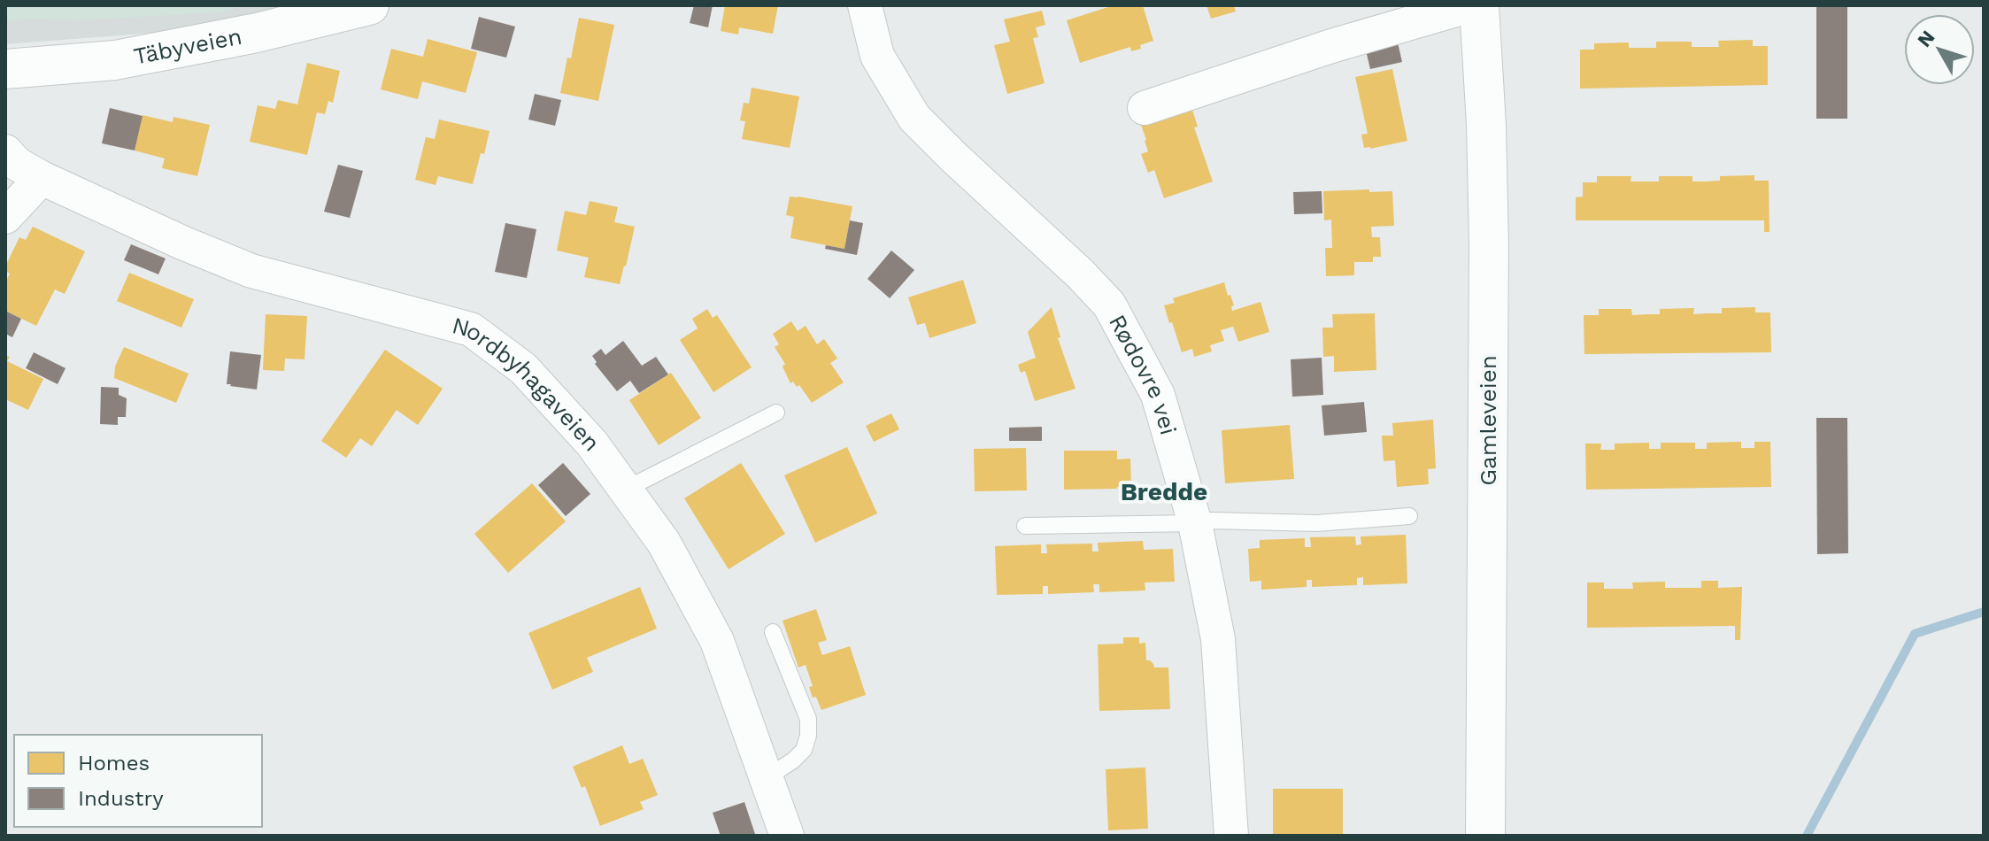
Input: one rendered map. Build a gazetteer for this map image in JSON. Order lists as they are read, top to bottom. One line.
{"streets":{"main road":["Täbyveien","Gamleveien"],"street":["Rødovre vei","Nordbyhagaveien"]},"districts":["Bredde"],"legend":["Homes","Industry"],"north":"top left"}
